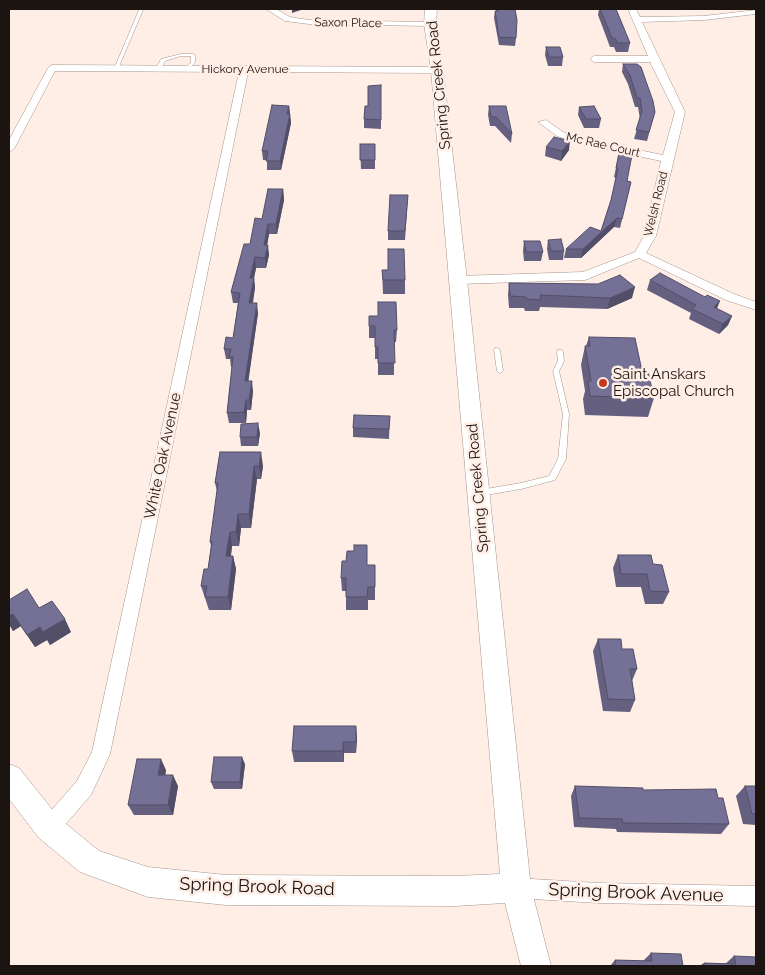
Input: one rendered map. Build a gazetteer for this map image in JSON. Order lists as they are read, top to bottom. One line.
{"streets":{"main road":["Spring Creek Road","Spring Brook Road"],"street":["Saxon Place","Hickory Avenue","Mc Rae Court","Welsh Road","White Oak Avenue","Spring Brook Avenue"]},"crossings":[["Saxon Place","Spring Creek Road"],["Hickory Avenue","Spring Creek Road"],["Hickory Avenue","White Oak Avenue"],["Spring Creek Road","Welsh Road"],["Spring Creek Road","Spring Brook Road"],["Spring Creek Road","Spring Brook Avenue"],["Mc Rae Court","Welsh Road"],["White Oak Avenue","Spring Brook Road"],["Spring Brook Road","Spring Brook Avenue"]],"places":["Saint Anskars Episcopal Church"]}
